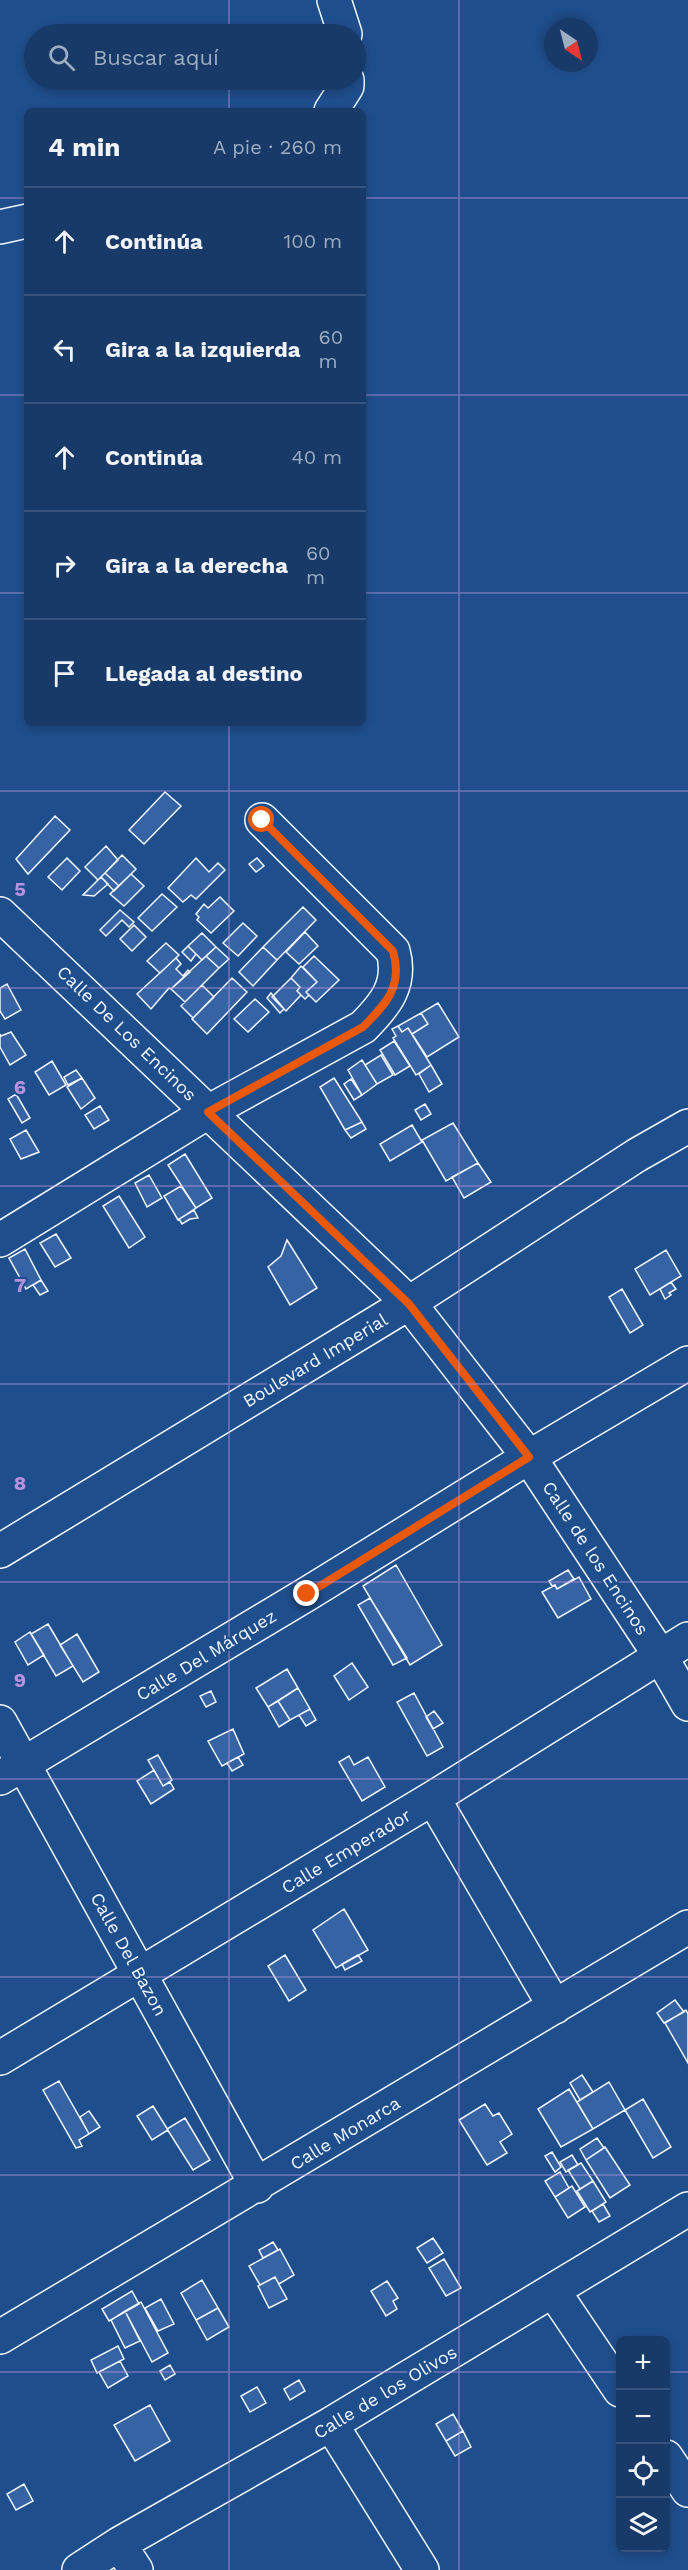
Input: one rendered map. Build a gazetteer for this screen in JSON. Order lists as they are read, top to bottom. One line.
{"streets":{"street":["Calle De Los Encinos","Boulevard Imperial","Calle de los Encinos","Calle Del Márquez","Calle Emperador","Calle Del Bazon","Calle Monarca","Calle de los Olivos"]},"crossings":[["Calle De Los Encinos","Boulevard Imperial"],["Calle De Los Encinos","Calle de los Encinos"],["Boulevard Imperial","Calle de los Encinos"],["Calle de los Encinos","Calle Del Márquez"],["Calle de los Encinos","Calle Emperador"],["Calle Del Márquez","Calle Del Bazon"],["Calle Emperador","Calle Del Bazon"],["Calle Del Bazon","Calle Monarca"]],"north":"bottom right","page":{"search":"Buscar aquí","heading":["4 min","A pie · 260 m"],"list":[["Continúa","100 m"],["Gira a la izquierda","60 m"],["Continúa","40 m"],["Gira a la derecha","60 m"],"Llegada al destino"],"map_buttons":["+","−"]},"grid":{"rows":["5","6","7","8","9"]}}
